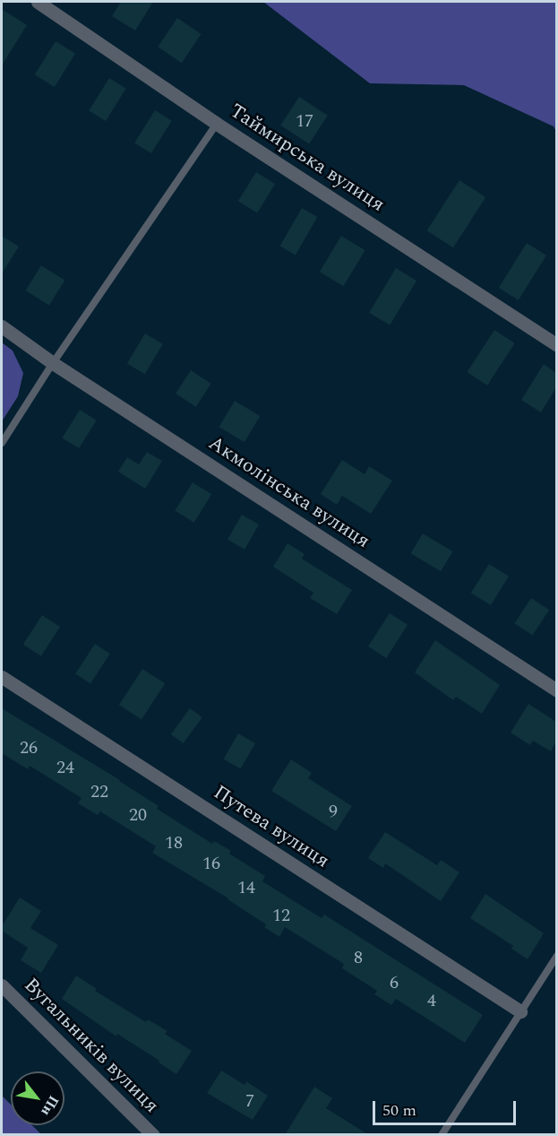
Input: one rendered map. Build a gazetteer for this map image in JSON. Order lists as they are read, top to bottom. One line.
{"streets":{"street":["Таймирська вулиця","Акмолiнська вулиця","Путева вулиця","Вугальників вулиця"]},"house_numbers":["17","26","24","22","9","20","18","16","14","12","8","6","4","7"],"scale_bar":"50 m","north":"bottom right"}
